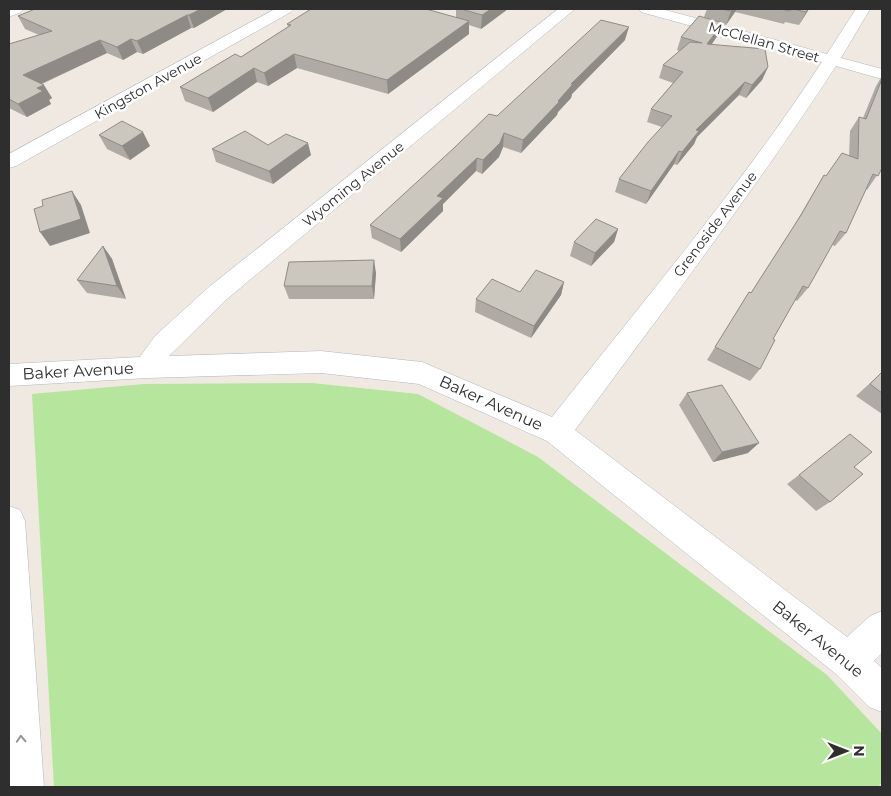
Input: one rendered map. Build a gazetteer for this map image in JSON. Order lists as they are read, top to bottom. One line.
{"streets":{"street":["McClellan Street","Kingston Avenue","Wyoming Avenue","Grenoside Avenue","Baker Avenue"]},"crossings":[["McClellan Street","Grenoside Avenue"],["Wyoming Avenue","Baker Avenue"],["Grenoside Avenue","Baker Avenue"]],"north":"right"}
